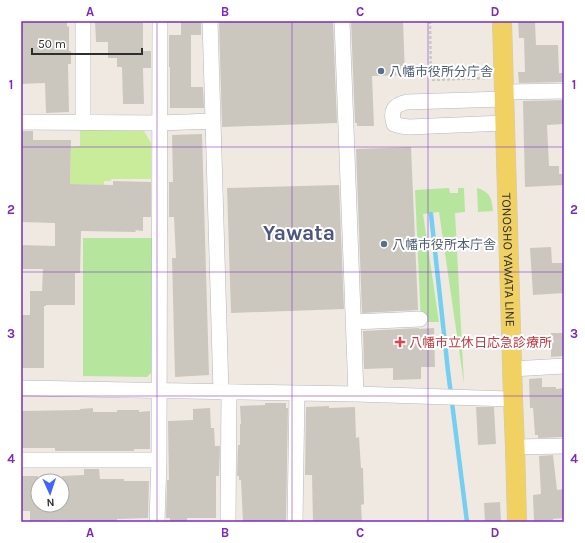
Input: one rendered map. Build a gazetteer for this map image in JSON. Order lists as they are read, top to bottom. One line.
{"streets":{"main road":["TONOSHO YAWATA LINE"]},"districts":["Yawata"],"places":{"other":["八幡市役所分庁舎","八幡市役所本庁舎"],"health":["八幡市立休日応急診療所"]},"scale_bar":"50 m","north":"bottom","grid":{"columns":["A","B","C","D"],"rows":["1","2","3","4"]}}
